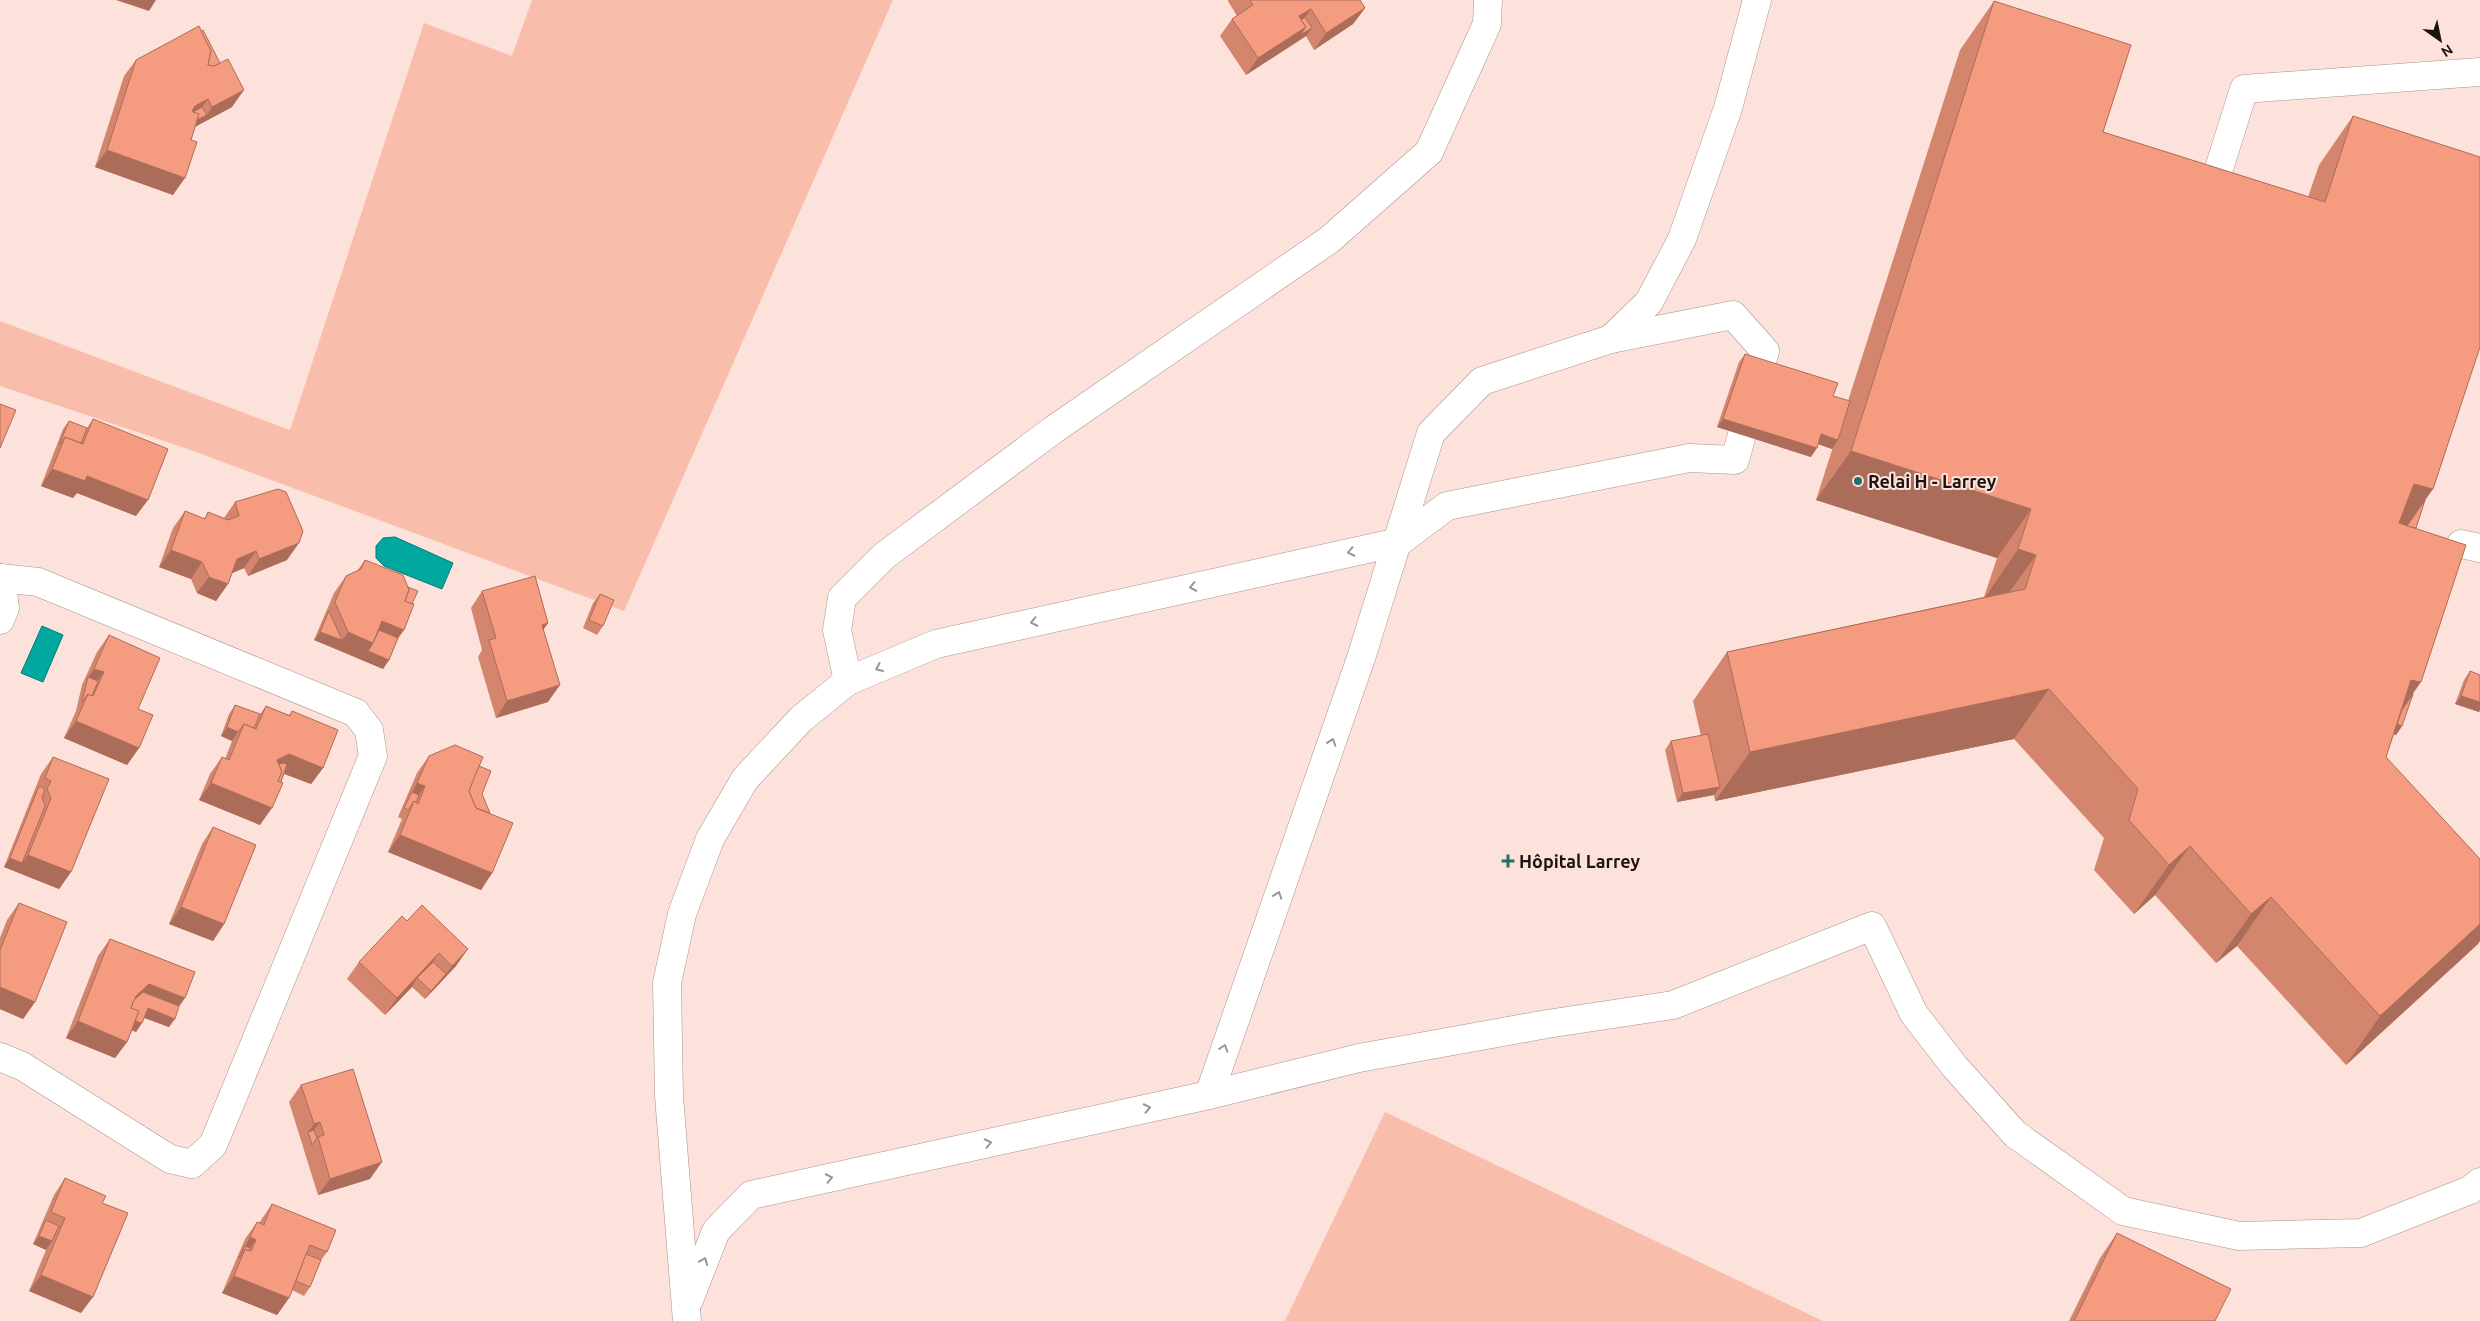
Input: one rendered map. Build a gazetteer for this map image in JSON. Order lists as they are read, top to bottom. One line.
{"places":{"other":["Relai H - Larrey"],"health":["Hôpital Larrey"]},"north":"bottom right"}
